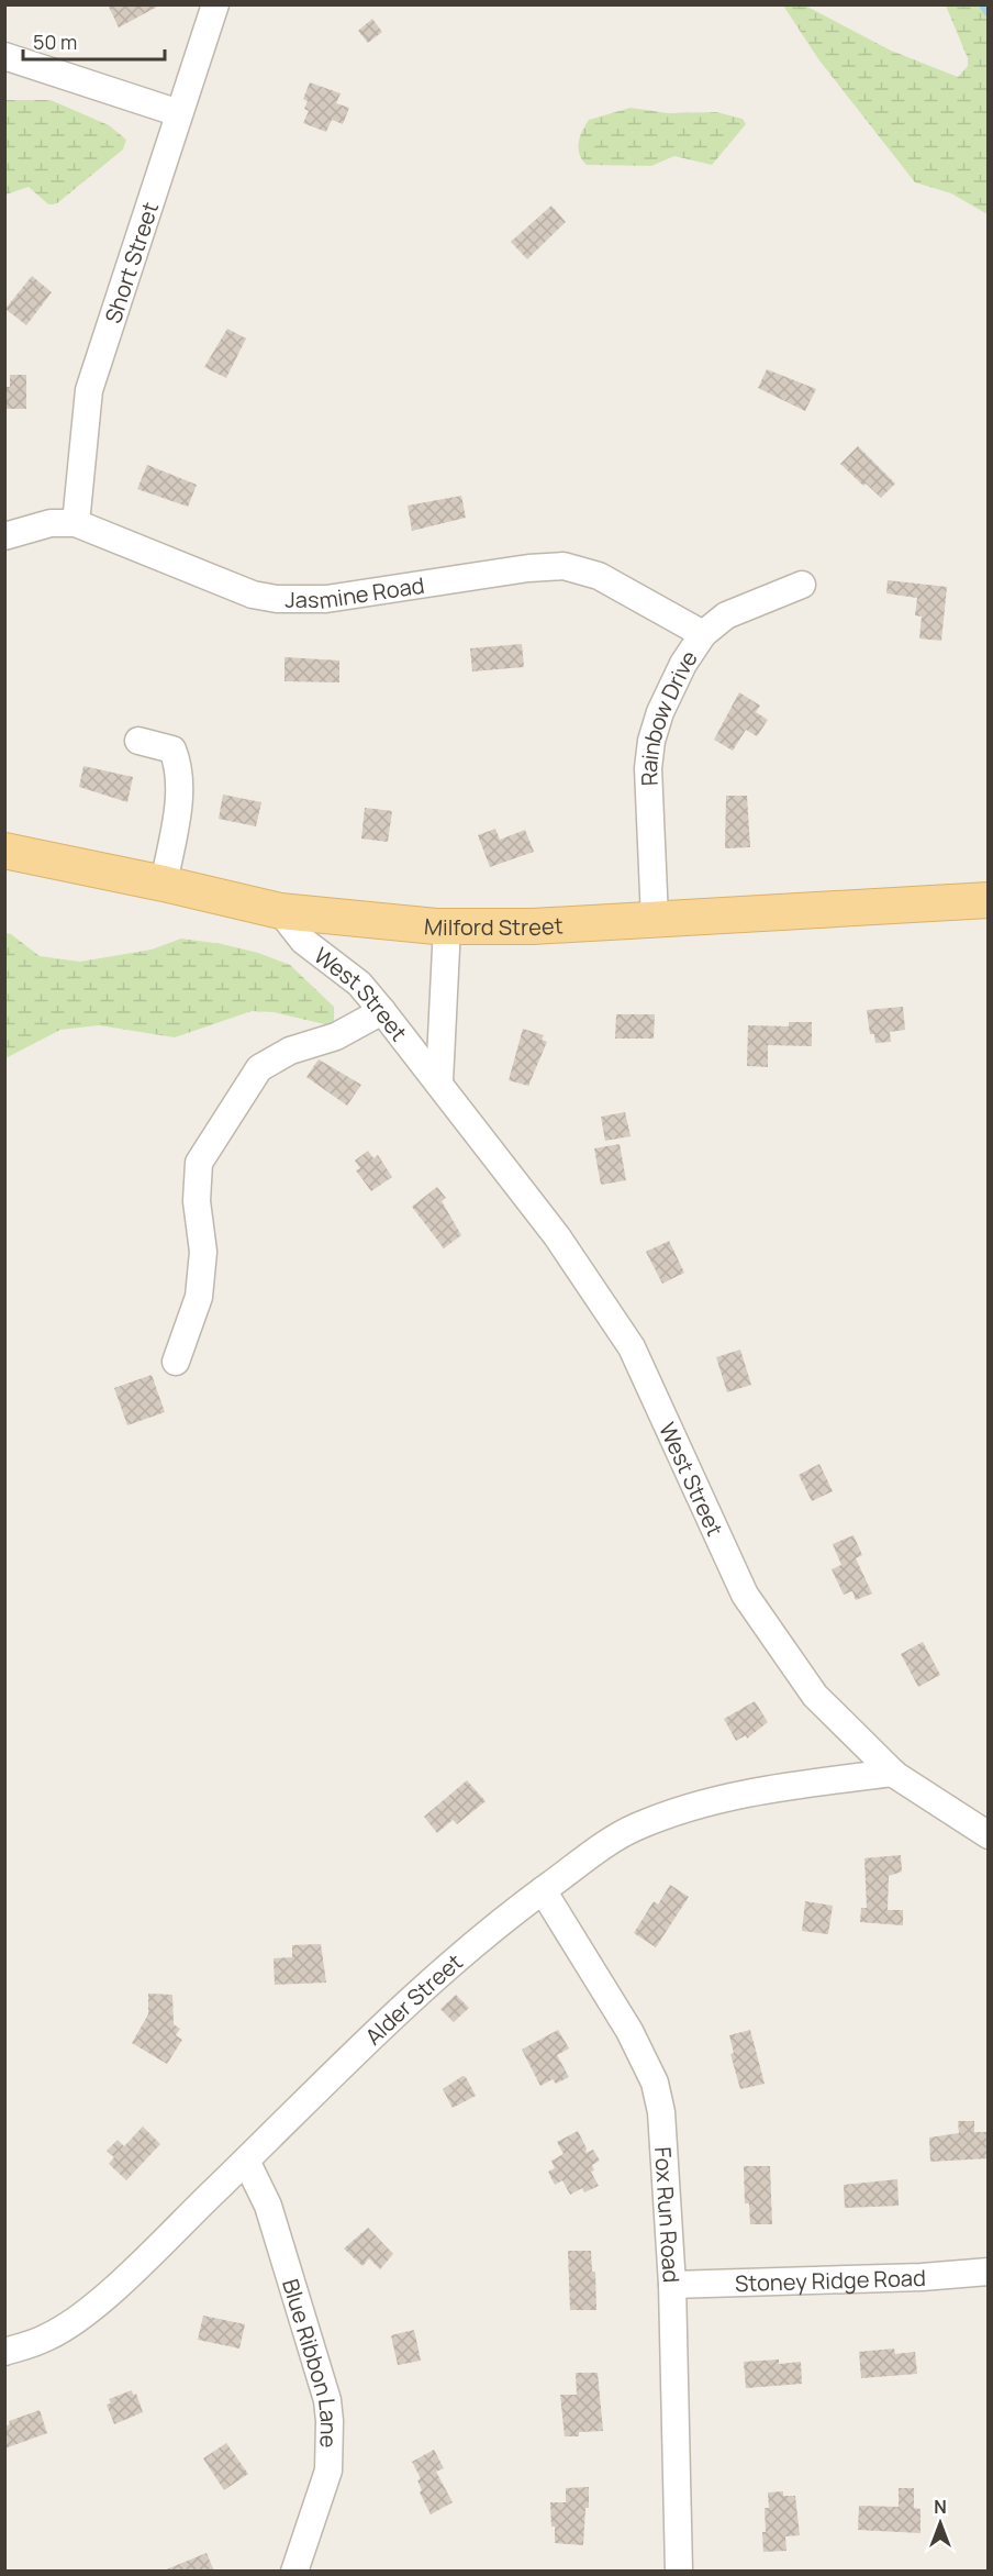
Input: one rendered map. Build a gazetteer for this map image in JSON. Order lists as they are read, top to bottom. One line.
{"streets":{"main road":["Milford Street"],"street":["Short Street","Jasmine Road","Rainbow Drive","West Street","Alder Street","Fox Run Road","Stoney Ridge Road","Blue Ribbon Lane"]},"crossings":[["Short Street","Jasmine Road"],["Jasmine Road","Rainbow Drive"],["Rainbow Drive","Milford Street"],["Milford Street","West Street"],["West Street","Alder Street"],["Alder Street","Fox Run Road"],["Alder Street","Blue Ribbon Lane"],["Fox Run Road","Stoney Ridge Road"]],"scale_bar":"50 m","north":"top"}
